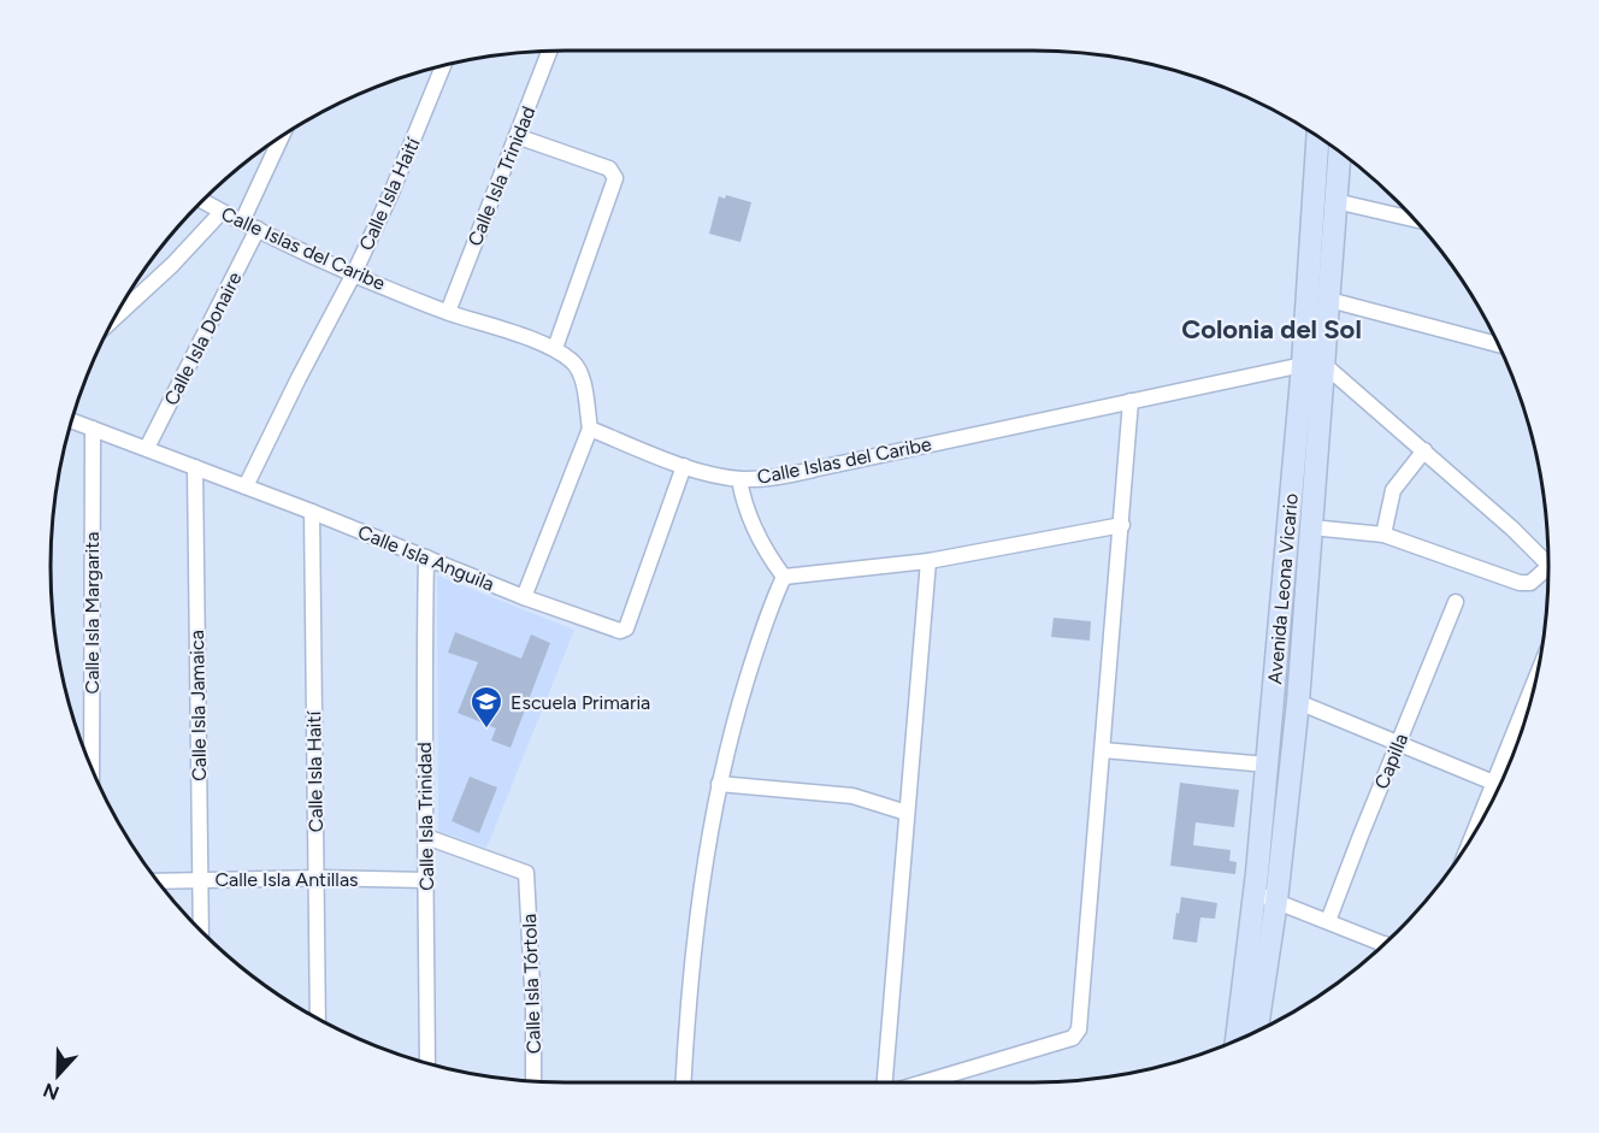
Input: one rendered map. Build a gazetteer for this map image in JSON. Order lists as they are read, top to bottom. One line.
{"streets":{"street":["Calle Isla Trinidad","Calle Isla Haití","Calle Islas del Caribe","Calle Isla Donaire","Calle Isla Anguila","Avenida Leona Vicario","Calle Isla Margarita","Calle Isla Jamaica","Capilla","Calle Isla Antillas","Calle Isla Tórtola"]},"crossings":[["Calle Isla Trinidad","Calle Islas del Caribe"],["Calle Isla Trinidad","Calle Isla Anguila"],["Calle Isla Trinidad","Calle Isla Antillas"],["Calle Isla Trinidad","Calle Isla Tórtola"],["Calle Isla Haití","Calle Islas del Caribe"],["Calle Isla Haití","Calle Isla Anguila"],["Calle Isla Haití","Calle Isla Antillas"],["Calle Islas del Caribe","Calle Isla Donaire"],["Calle Islas del Caribe","Calle Isla Anguila"],["Calle Islas del Caribe","Avenida Leona Vicario"],["Calle Isla Donaire","Calle Isla Anguila"],["Calle Isla Anguila","Calle Isla Margarita"],["Calle Isla Anguila","Calle Isla Jamaica"],["Calle Isla Jamaica","Calle Isla Antillas"]],"districts":["Colonia del Sol"],"places":{"school or university":["Escuela Primaria"]},"north":"bottom"}
